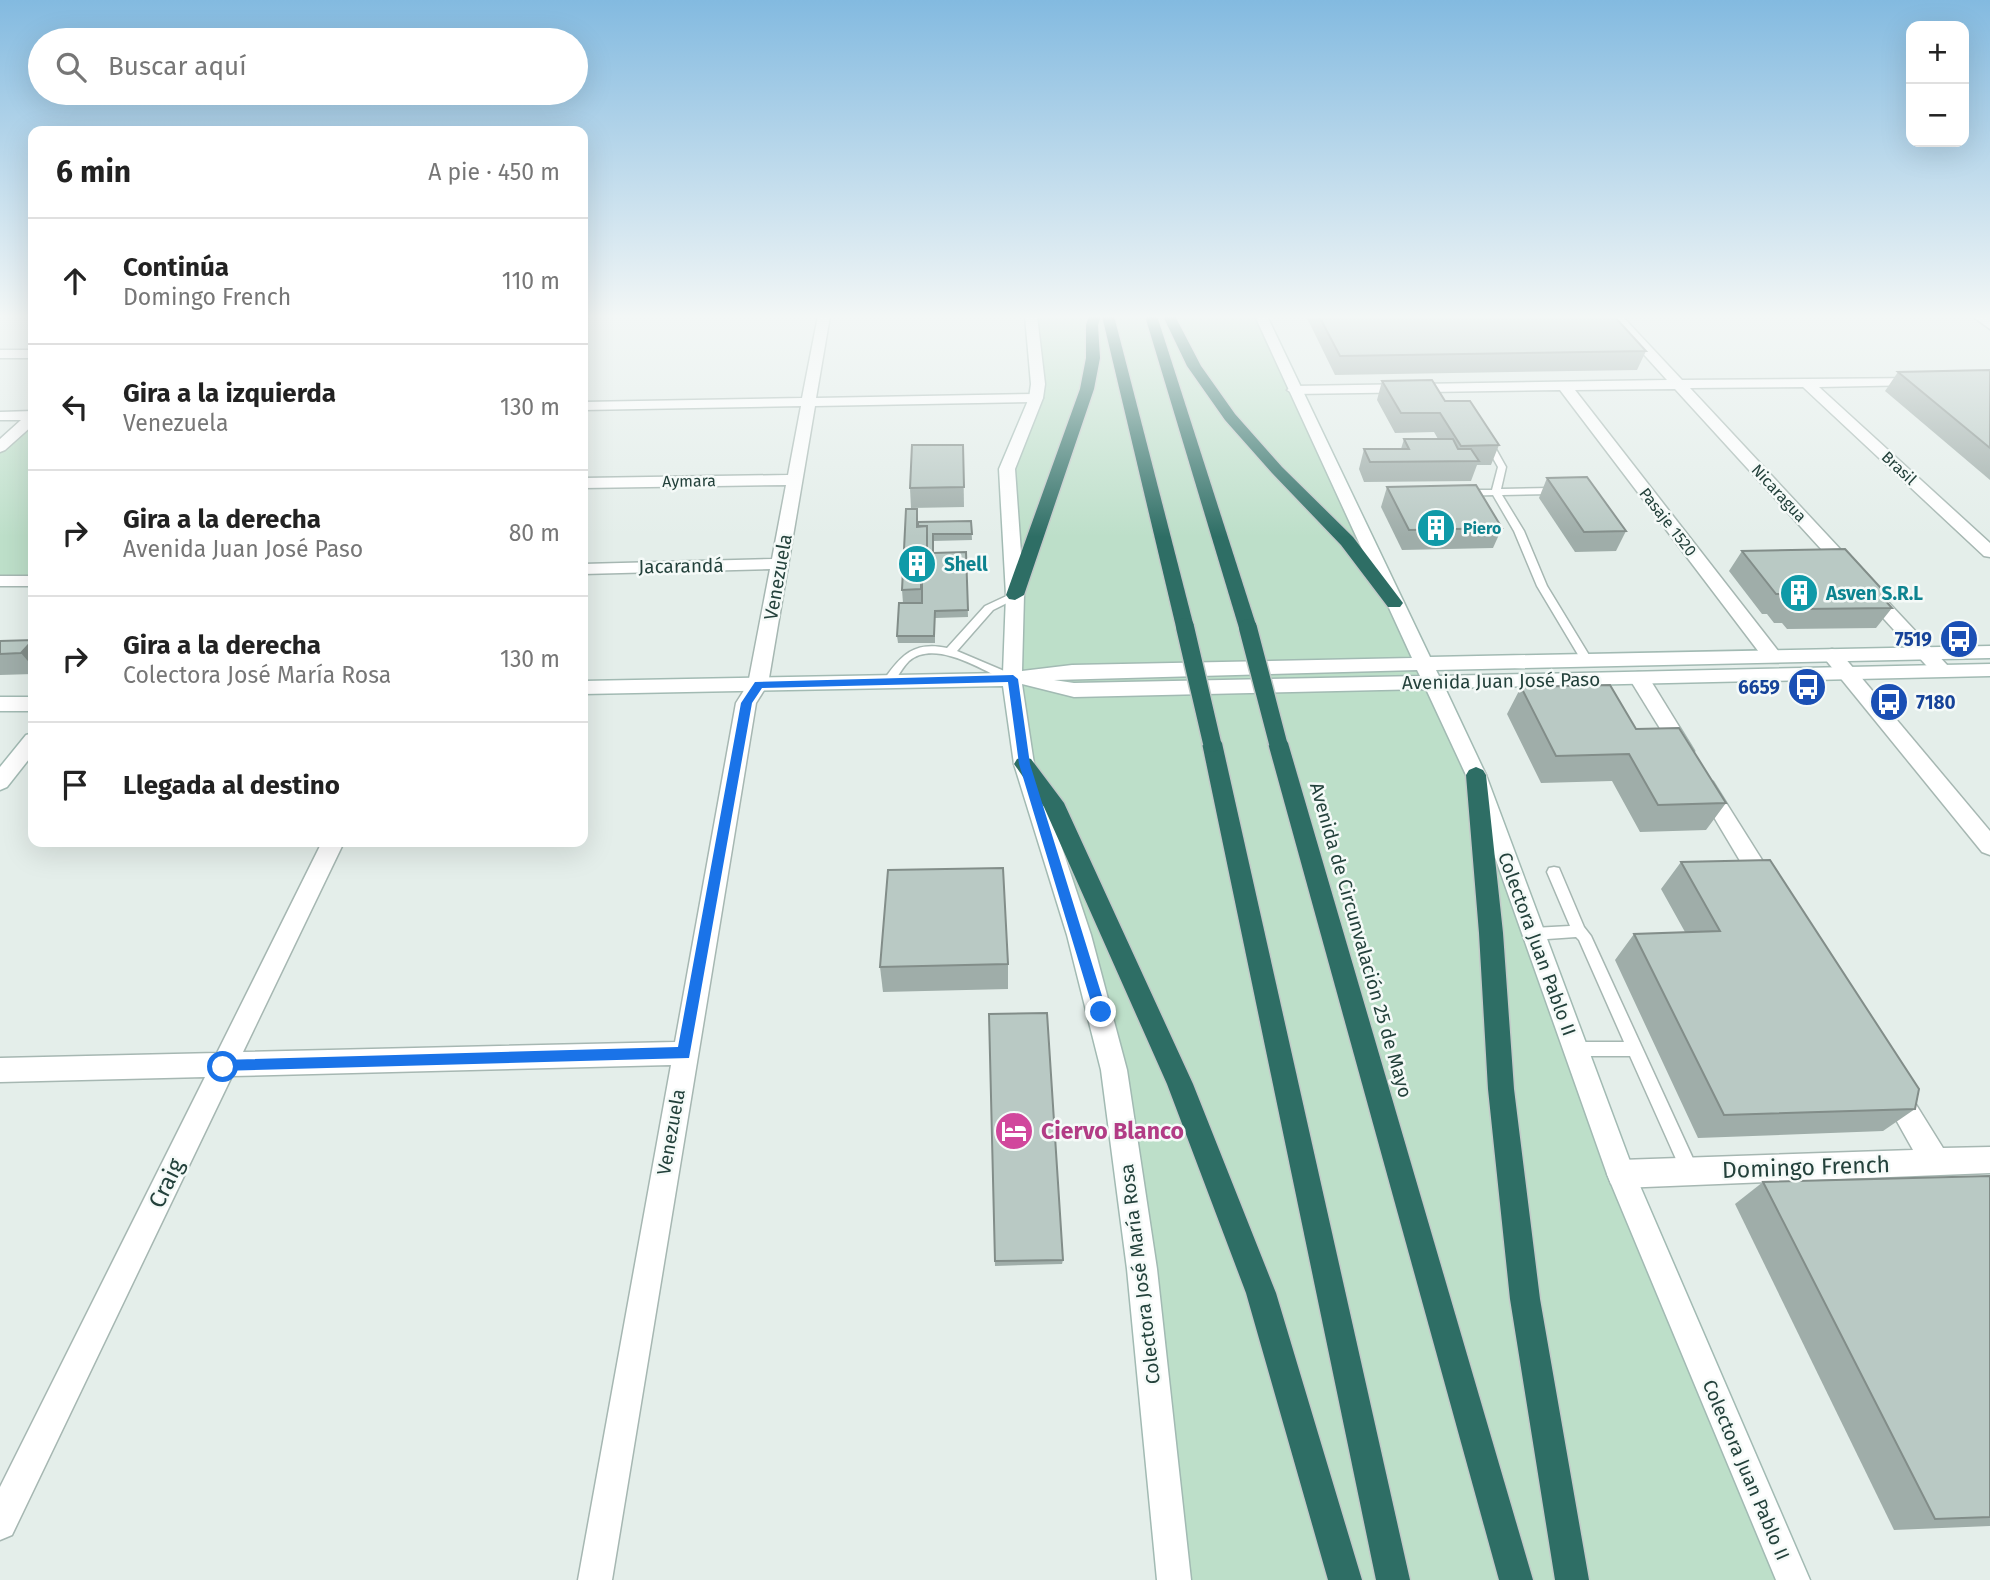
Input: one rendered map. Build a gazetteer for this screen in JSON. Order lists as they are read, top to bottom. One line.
{"streets":{"highway":["Avenida de Circunvalación 25 de Mayo"],"street":["Brasil","Aymara","Nicaragua","Pasaje 1520","Jacarandá","Venezuela","Avenida Juan José Paso","Colectora Juan Pablo II","Domingo French","Craig","Colectora José María Rosa"]},"crossings":[["Aymara","Venezuela"],["Nicaragua","Avenida Juan José Paso"],["Pasaje 1520","Avenida Juan José Paso"],["Jacarandá","Venezuela"],["Venezuela","Avenida Juan José Paso"],["Avenida Juan José Paso","Colectora Juan Pablo II"],["Avenida Juan José Paso","Colectora José María Rosa"],["Colectora Juan Pablo II","Domingo French"]],"places":{"building":["Piero","Shell","Asven S.R.L"],"bus stop":["7519","6659","7180"],"hotel":["Ciervo Blanco"]},"page":{"map_buttons":["+","−"],"search":"Buscar aquí","heading":["6 min","A pie · 450 m"],"list":[["Continúa","Domingo French","110 m"],["Gira a la izquierda","Venezuela","130 m"],["Gira a la derecha","Avenida Juan José Paso","80 m"],["Gira a la derecha","Colectora José María Rosa","130 m"],"Llegada al destino"]}}
